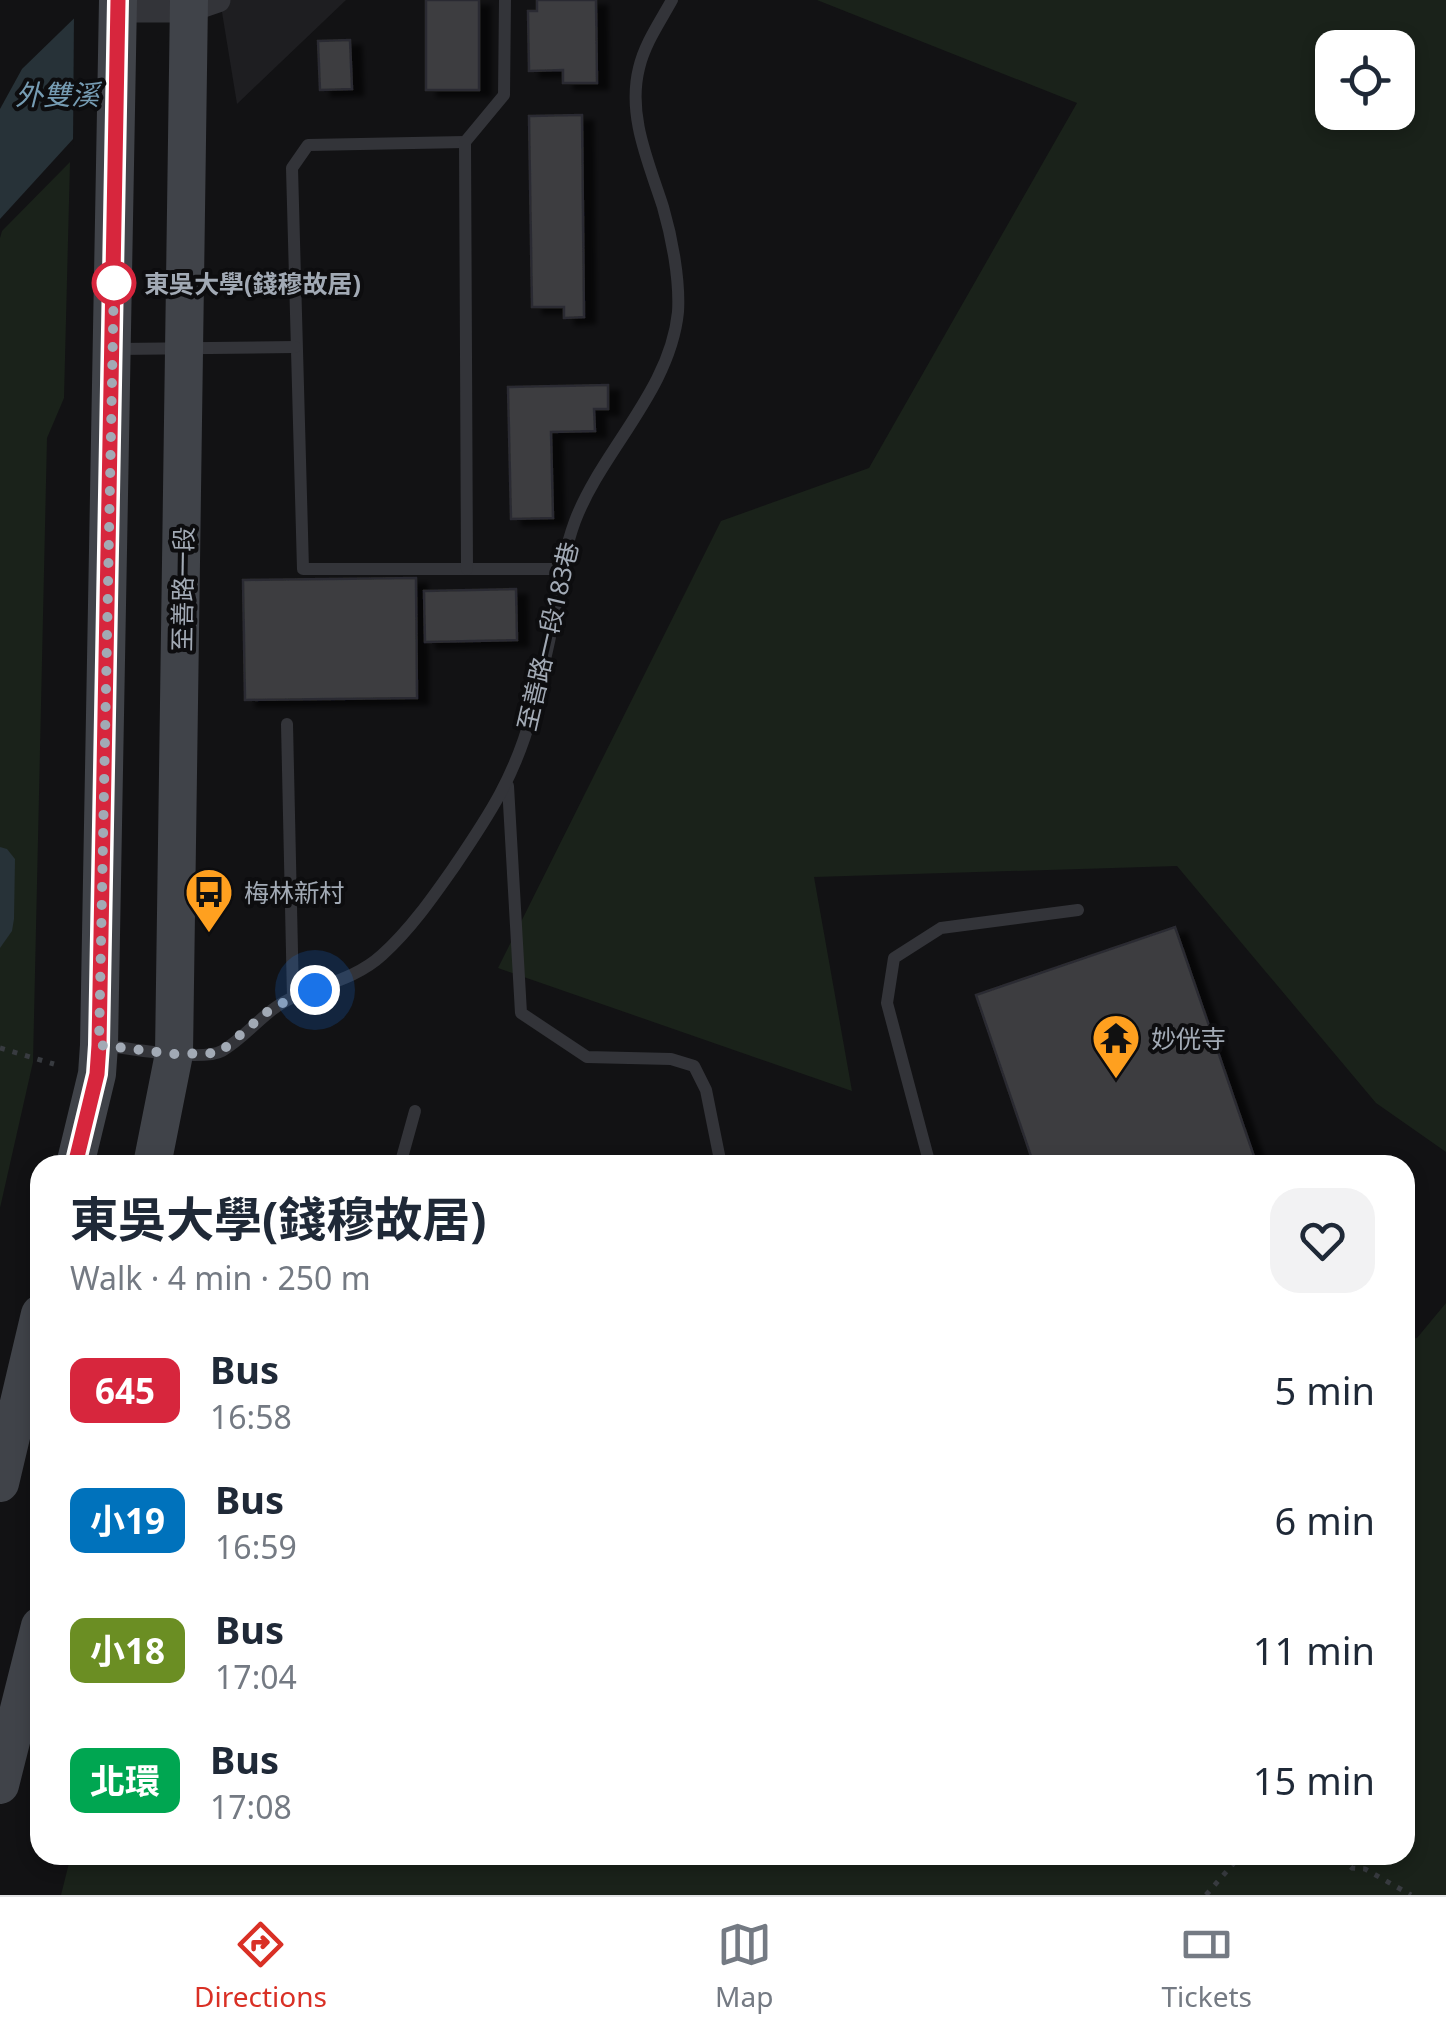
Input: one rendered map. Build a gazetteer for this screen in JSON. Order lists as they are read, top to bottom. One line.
{"streets":{"main road":["至善路一段"],"lane":["至善路一段183巷"]},"crossings":[["至善路一段","至善路一段183巷"]],"water":["外雙溪"],"places":{"other":["東吳大學(錢穆故居)"],"bus stop":["梅林新村"],"temple":["妙侊寺"]},"lines":["bus line 645"],"page":{"heading":["東吳大學(錢穆故居)","Walk · 4 min · 250 m"],"list":[{"mark":"645","name":"Bus","note":"16:58","value":"5 min"},{"mark":"小19","name":"Bus","note":"16:59","value":"6 min"},{"mark":"小18","name":"Bus","note":"17:04","value":"11 min"},{"mark":"北環","name":"Bus","note":"17:08","value":"15 min"}],"tabs":["Directions","Map","Tickets"]}}
